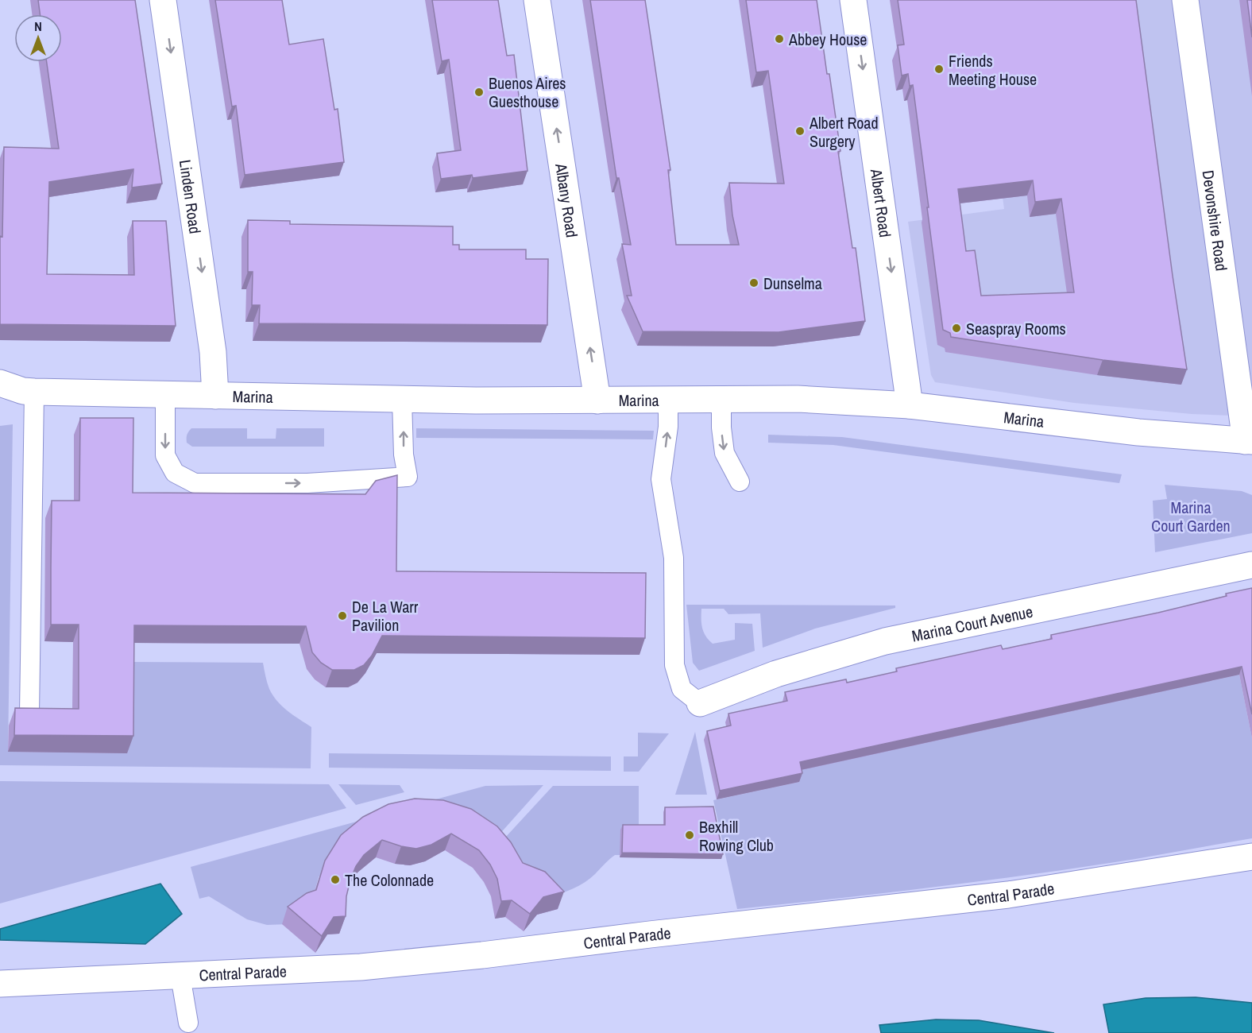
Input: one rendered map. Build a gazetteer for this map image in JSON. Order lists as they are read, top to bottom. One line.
{"streets":{"street":["Linden Road","Albany Road","Albert Road","Devonshire Road","Marina","Marina Court Avenue","Central Parade"]},"crossings":[["Linden Road","Marina"],["Albany Road","Marina"],["Albert Road","Marina"],["Devonshire Road","Marina"]],"one_way":["Linden Road","Albany Road","Albert Road"],"parks":["Marina Court Garden"],"places":["Abbey House","Friends Meeting House","Buenos Aires Guesthouse","Albert Road Surgery","Dunselma","Seaspray Rooms","De La Warr Pavilion","Bexhill Rowing Club","The Colonnade"],"north":"top"}
